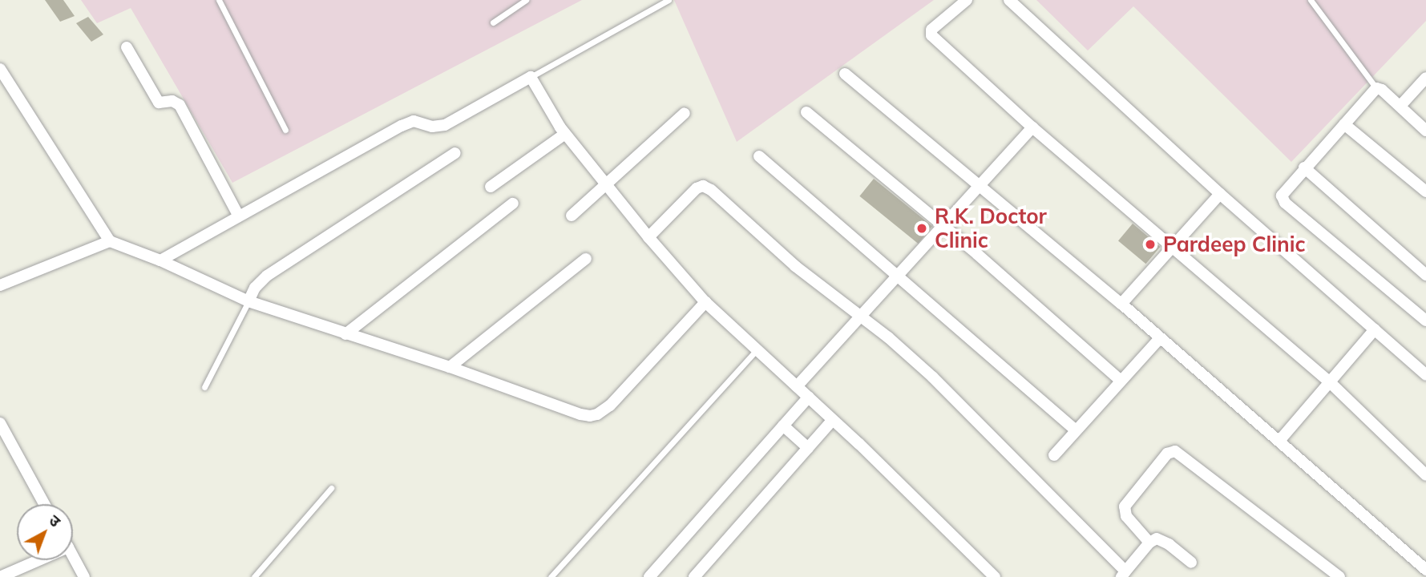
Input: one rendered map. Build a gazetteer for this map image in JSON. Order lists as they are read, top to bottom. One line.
{"places":["R.K. Doctor Clinic","Pardeep Clinic"],"north":"top right"}
